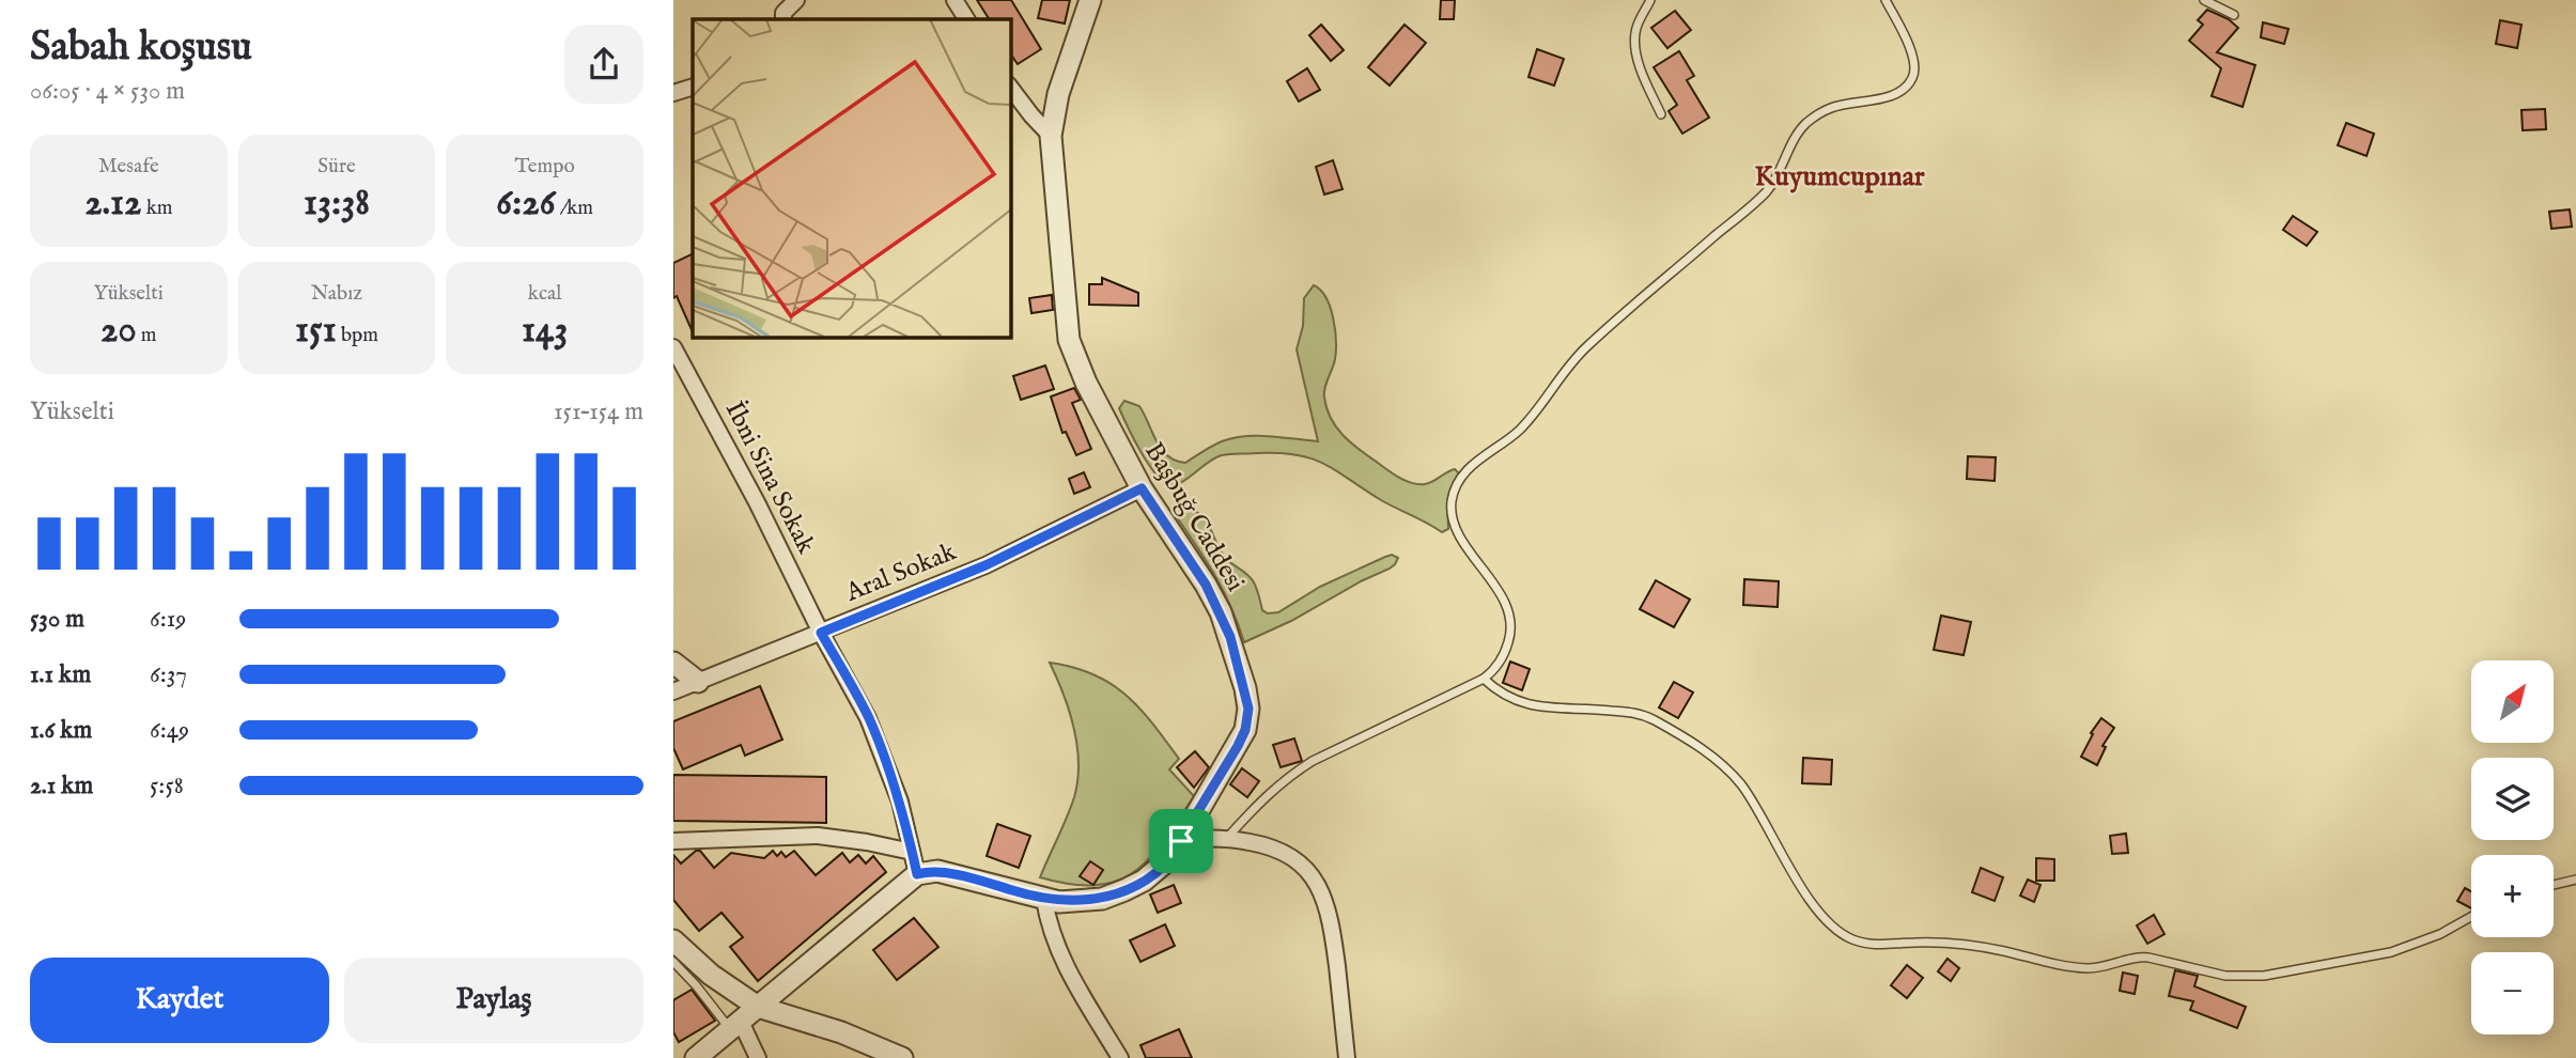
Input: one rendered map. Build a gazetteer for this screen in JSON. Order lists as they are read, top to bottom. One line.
{"streets":{"street":["İbni Sina Sokak","Başbuğ Caddesi","Aral Sokak"]},"crossings":[["İbni Sina Sokak","Başbuğ Caddesi"],["İbni Sina Sokak","Aral Sokak"],["Başbuğ Caddesi","Aral Sokak"]],"districts":["Kuyumcupınar"],"north":"top right","page":{"heading":["Sabah koşusu","06:05 · 4 × 530 m"],"stats":[["Mesafe","2.12 km"],["Süre","13:38"],["Tempo","6:26 /km"],["Yükselti","20 m"],["Nabız","151 bpm"],["kcal","143"]],"chart":["Yükselti","151–154 m"],"list":[{"name":"530 m","note":"6:19"},{"name":"1.1 km","note":"6:37"},{"name":"1.6 km","note":"6:49"},{"name":"2.1 km","note":"5:58"}],"map_buttons":["+","−"],"buttons":["Kaydet","Paylaş"]}}
